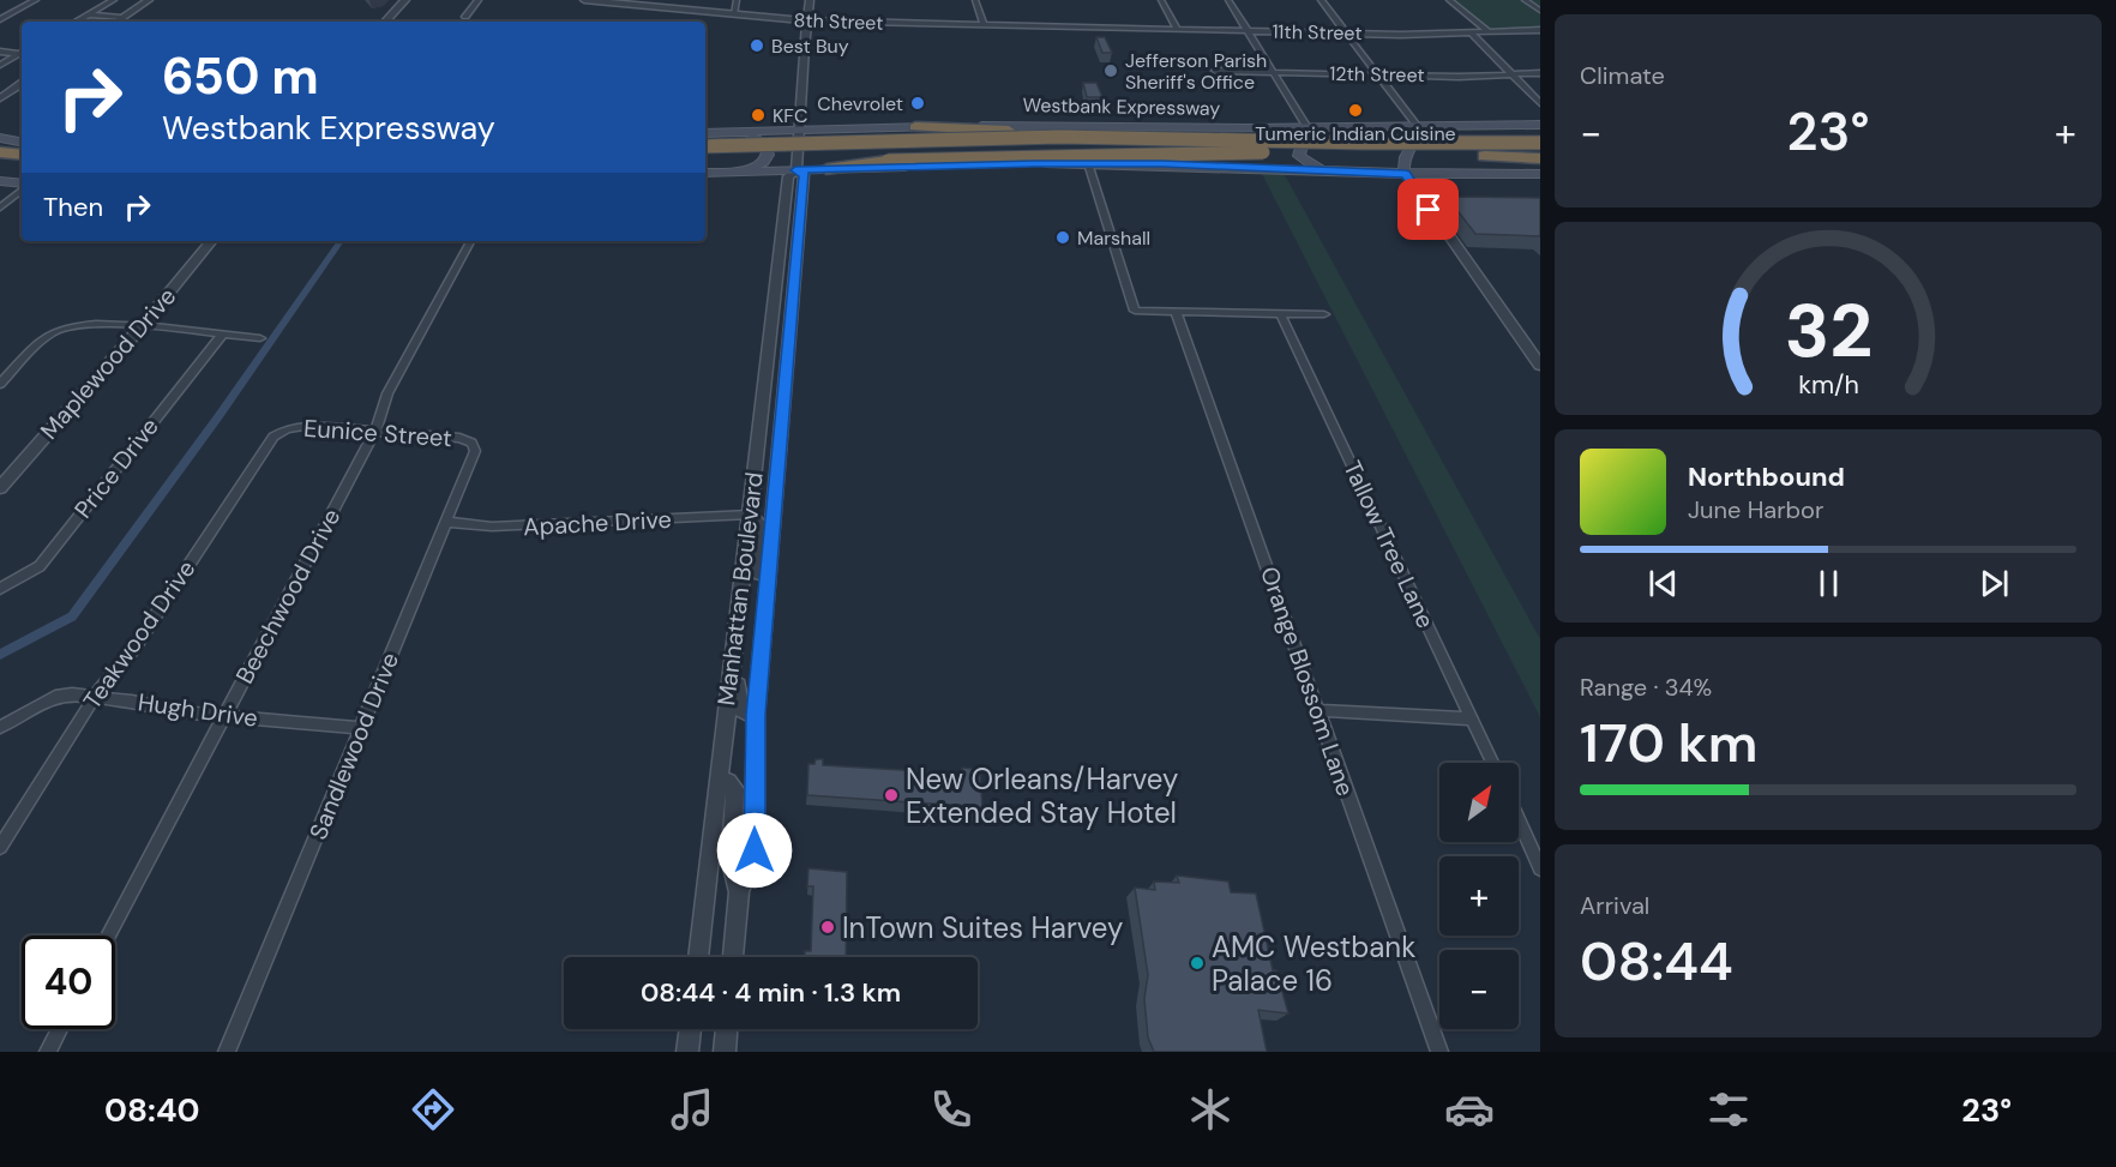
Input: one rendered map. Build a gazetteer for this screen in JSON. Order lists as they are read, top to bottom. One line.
{"streets":{"highway":["Westbank Expressway"],"street":["8th Street","11th Street","12th Street","Maplewood Drive","Eunice Street","Price Drive","Apache Drive","Tallow Tree Lane","Manhattan Boulevard","Beechwood Drive","Teakwood Drive","Orange Blossom Lane","Hugh Drive","Sandlewood Drive"]},"crossings":[["8th Street","11th Street"],["8th Street","Manhattan Boulevard"],["Westbank Expressway","Manhattan Boulevard"],["Eunice Street","Beechwood Drive"],["Eunice Street","Teakwood Drive"],["Eunice Street","Sandlewood Drive"],["Apache Drive","Manhattan Boulevard"],["Apache Drive","Sandlewood Drive"],["Beechwood Drive","Hugh Drive"],["Teakwood Drive","Hugh Drive"],["Hugh Drive","Sandlewood Drive"]],"places":["Best Buy","Jefferson Parish Sheriff's Office","Chevrolet","Tumeric Indian Cuisine","KFC","Marshall","New Orleans/Harvey Extended Stay Hotel","InTown Suites Harvey","AMC Westbank Palace 16"],"north":"top right","page":{"tile":["Climate",["Range · 34%","170 km"],["Arrival","08:44"]],"turn":["650 m","Westbank Expressway"],"heat":["−","23°","+"],"then":"Then","song":["Northbound","June Harbor"],"map_buttons":["+","−"],"limit":"40","trip":"08:44 · 4 min · 1.3 km","tabs":["08:40","23°"],"gauge":["32","km/h"]}}
